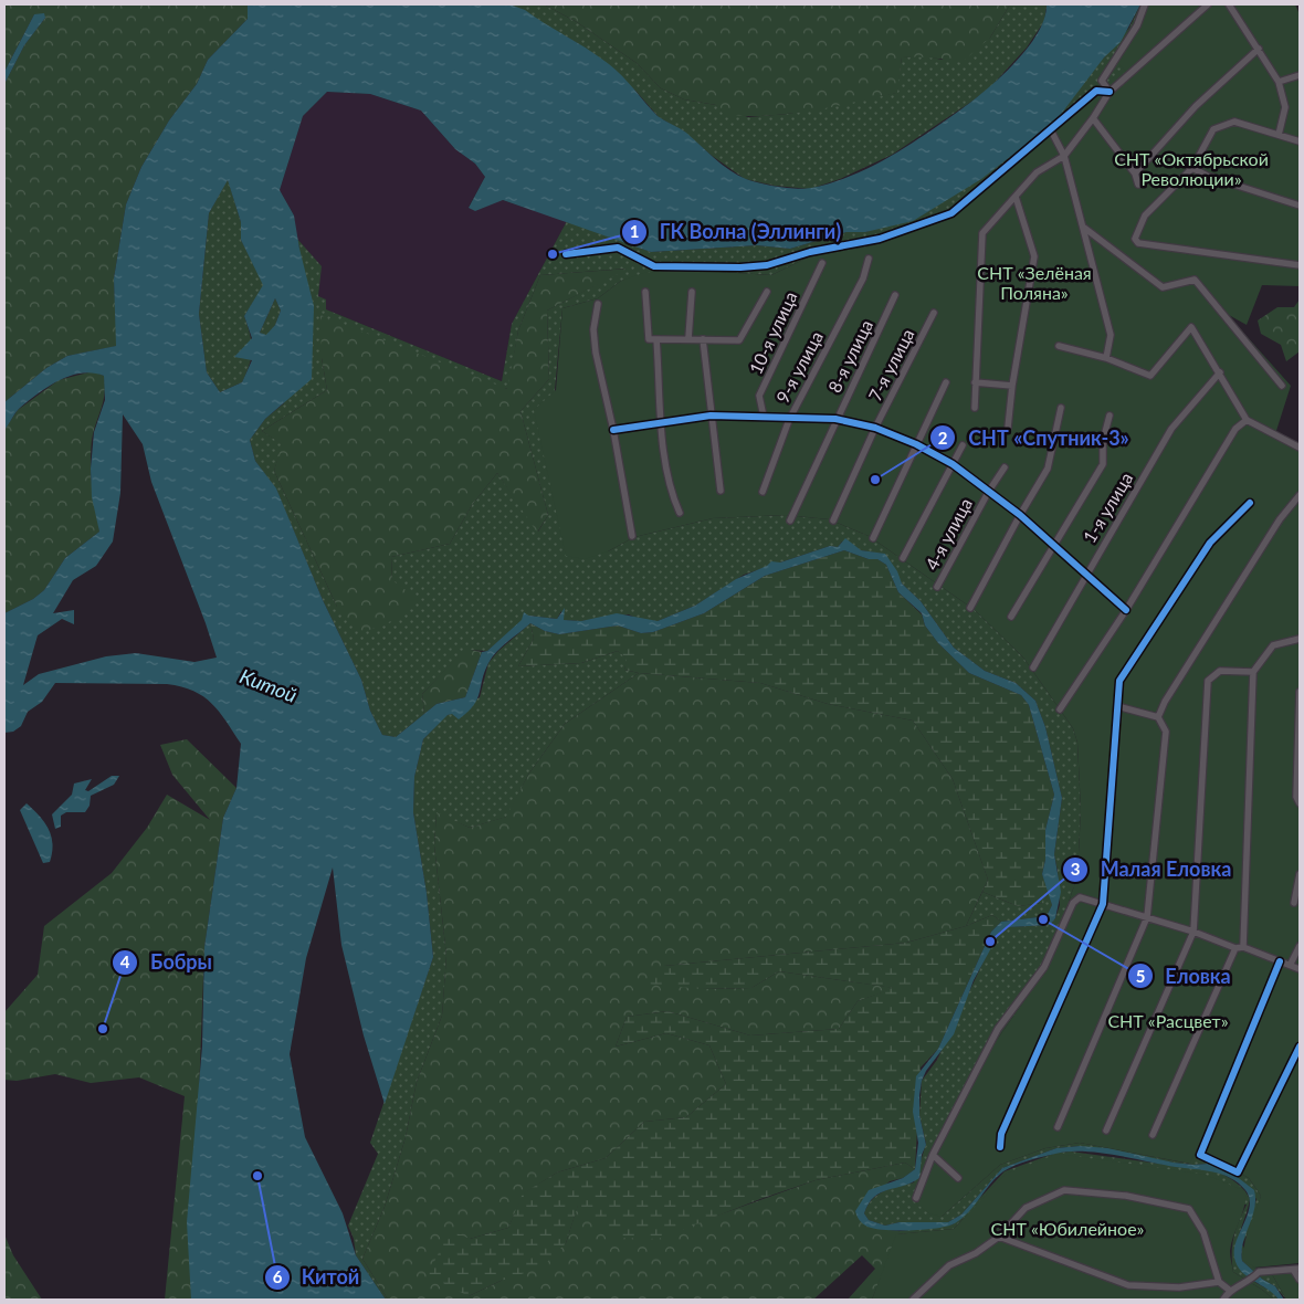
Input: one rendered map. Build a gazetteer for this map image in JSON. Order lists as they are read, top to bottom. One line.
{"streets":{"street":["10-я улица","8-я улица","7-я улица","9-я улица","1-я улица","4-я улица"]},"water":["Китой"],"parks":["СНТ «Октябрьской Революции»","СНТ «Зелёная Поляна»","СНТ «Расцвет»","СНТ «Юбилейное»"],"places":["ГК Волна (Эллинги)","СНТ «Спутник-3»","Еловка","Малая Еловка","Бобры","Китой"]}
